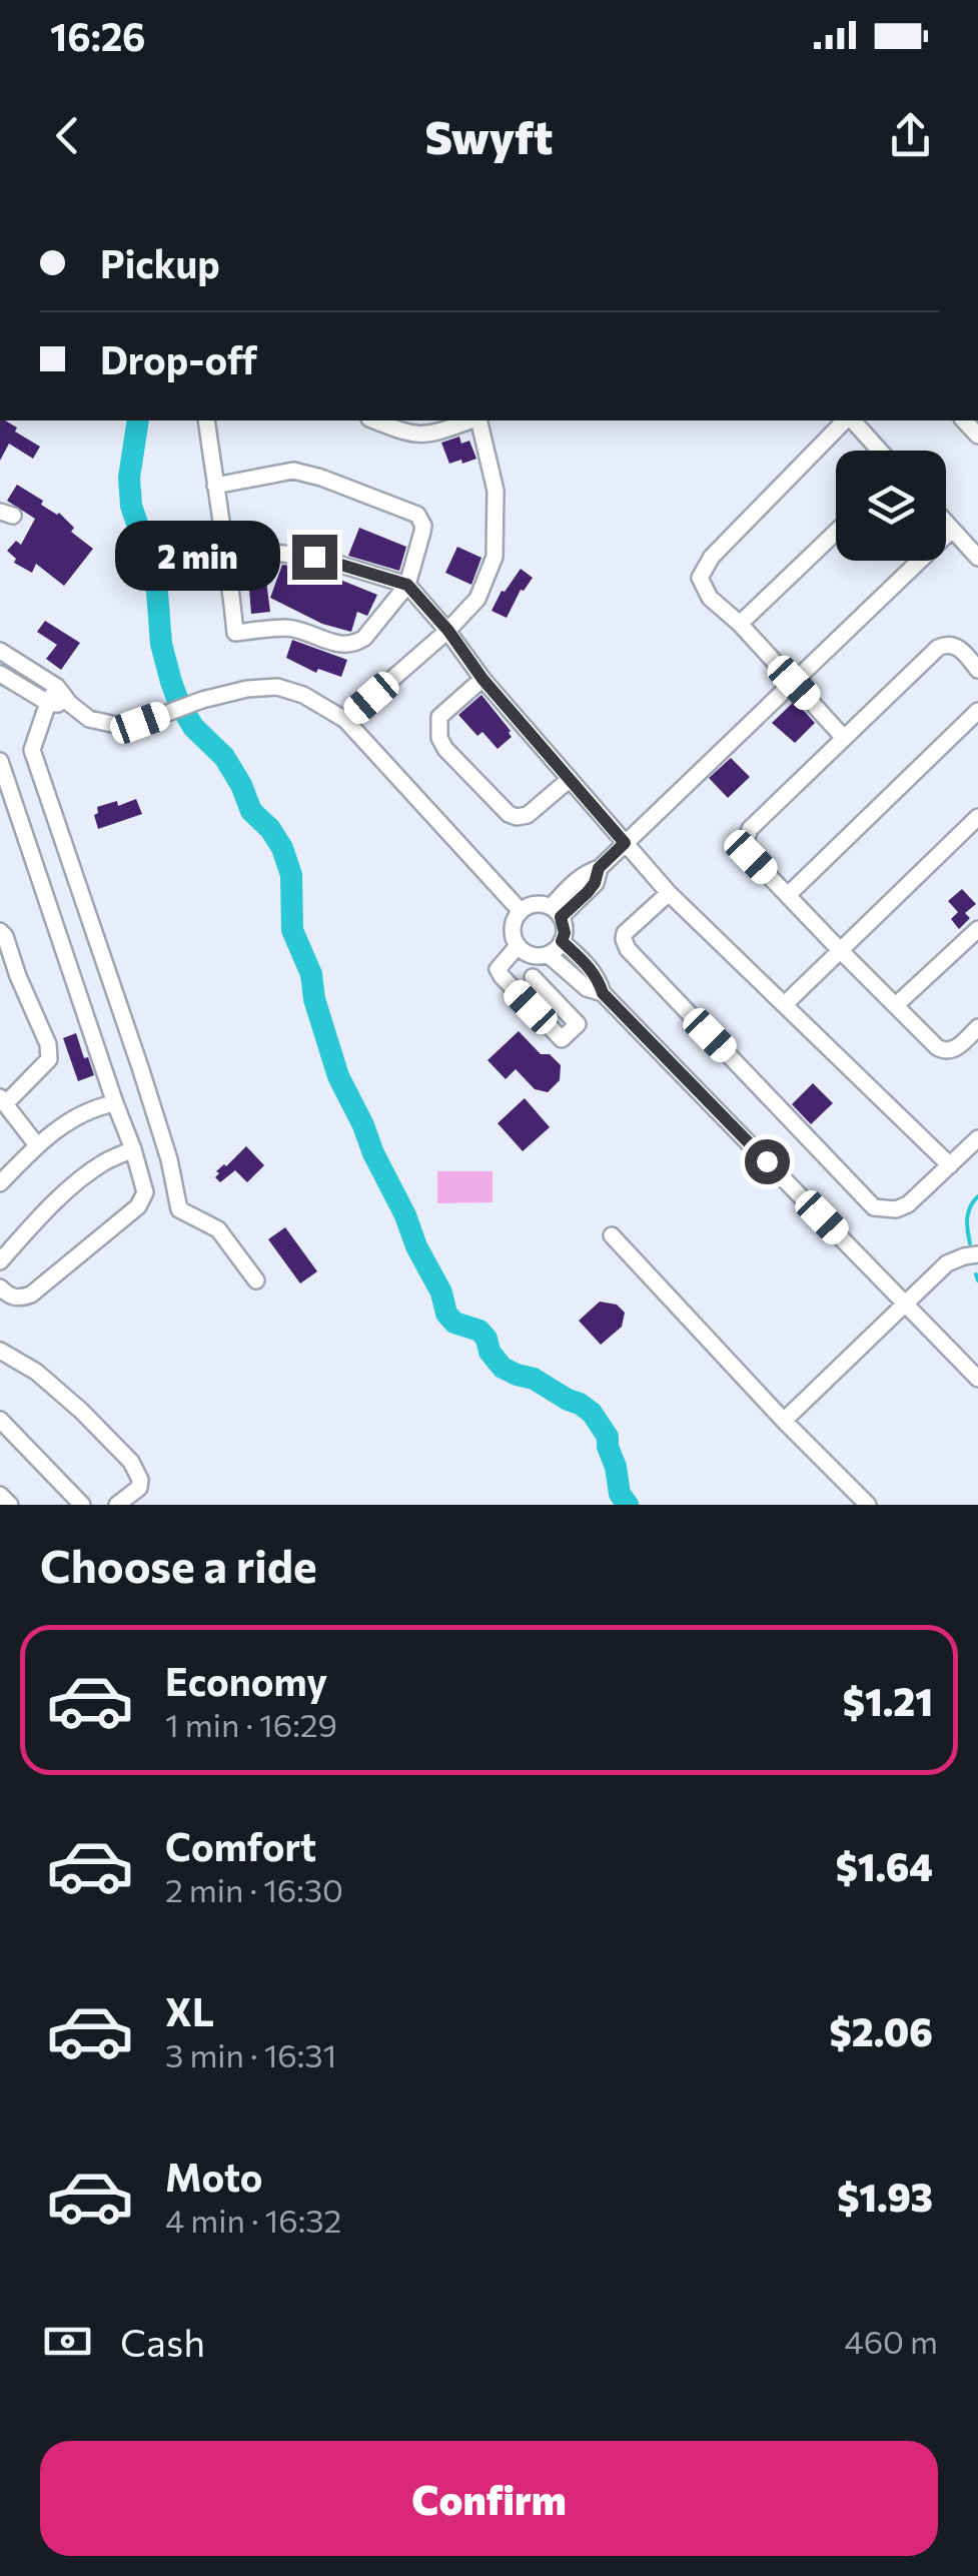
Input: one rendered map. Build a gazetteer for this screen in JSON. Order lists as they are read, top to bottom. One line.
{"page":{"status":"16:26","header":"Swyft","banner":["Pickup","Drop-off"],"bubble":"2 min","heading":"Choose a ride","list":[{"name":"Economy","note":"1 min · 16:29","value":"$1.21"},{"name":"Comfort","note":"2 min · 16:30","value":"$1.64"},{"name":"XL","note":"3 min · 16:31","value":"$2.06"},{"name":"Moto","note":"4 min · 16:32","value":"$1.93"}],"pay":["Cash","460 m"],"buttons":"Confirm"}}
